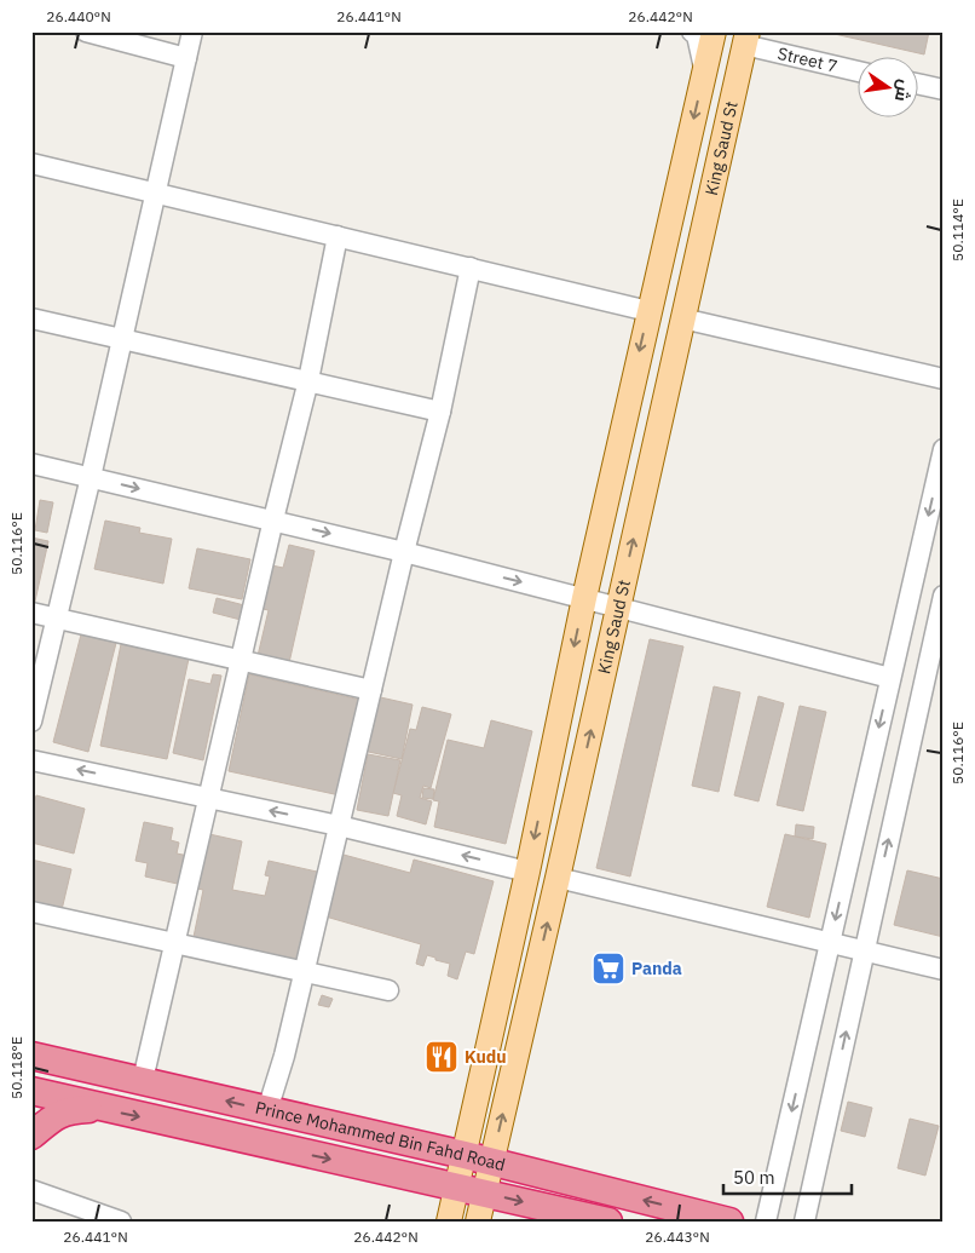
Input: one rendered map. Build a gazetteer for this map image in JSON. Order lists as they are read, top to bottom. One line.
{"streets":{"highway":["Prince Mohammed Bin Fahd Road"],"main road":["King Saud St"],"street":["Street 7"]},"crossings":[["Street 7","King Saud St"],["King Saud St","Prince Mohammed Bin Fahd Road"]],"places":{"supermarket":["Panda"],"restaurant":["Kudu"]},"scale_bar":"50 m","north":"right","coordinates":["26.440°N","26.441°N","26.442°N","50.114°E","50.116°E","50.118°E","26.443°N"]}
